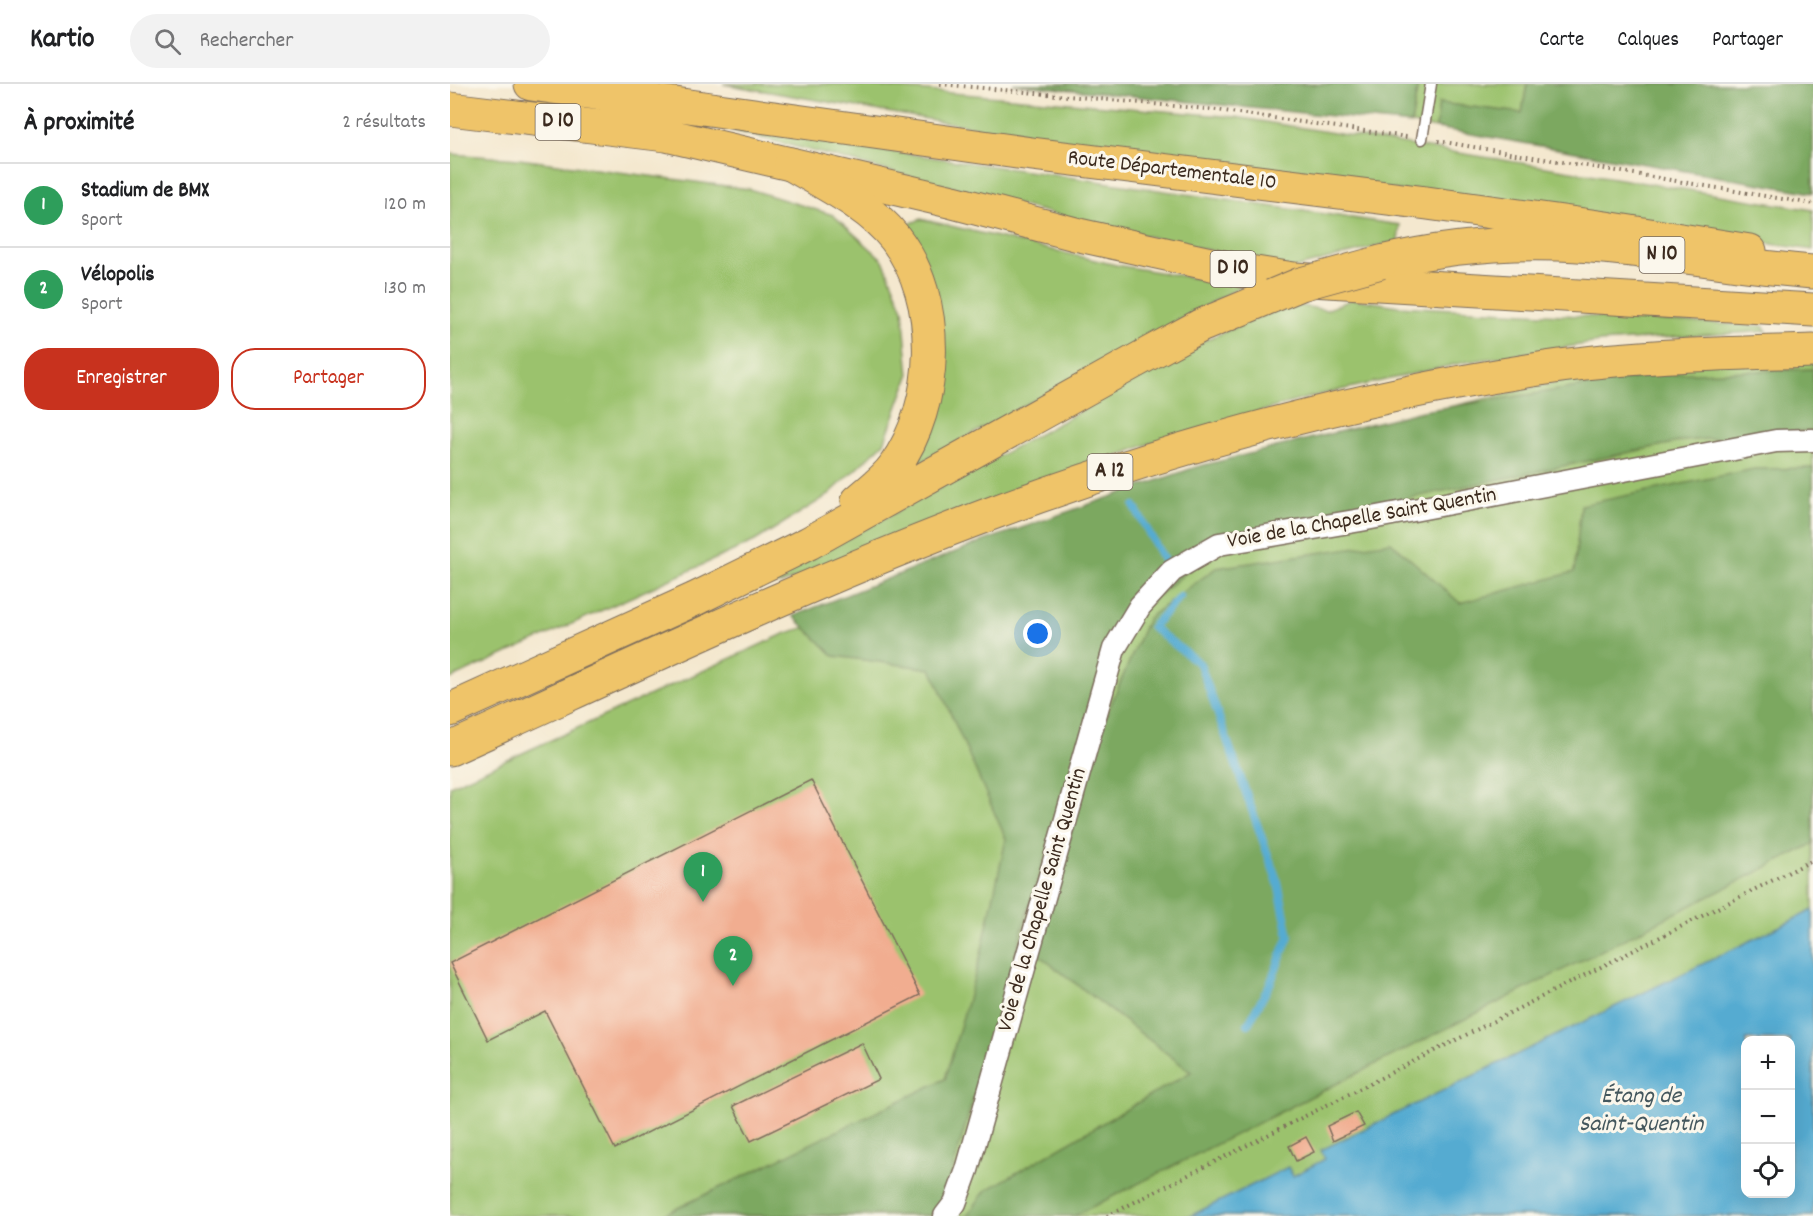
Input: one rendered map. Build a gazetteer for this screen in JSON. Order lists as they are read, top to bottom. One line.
{"streets":{"main road":["D 10","Route Départementale 10","N 10","A 12"],"street":["Voie de la Chapelle Saint Quentin"]},"water":["Étang de Saint-Quentin"],"page":{"header":"Kartio","search":"Rechercher","nav":["Carte","Calques","Partager"],"heading":["À proximité","2 résultats"],"list":[{"mark":"1","name":"Stadium de BMX","note":"Sport","value":"120 m"},{"mark":"2","name":"Vélopolis","note":"Sport","value":"130 m"}],"buttons":["Enregistrer","Partager"],"pins":["1","2"],"map_buttons":["+","−"]}}
